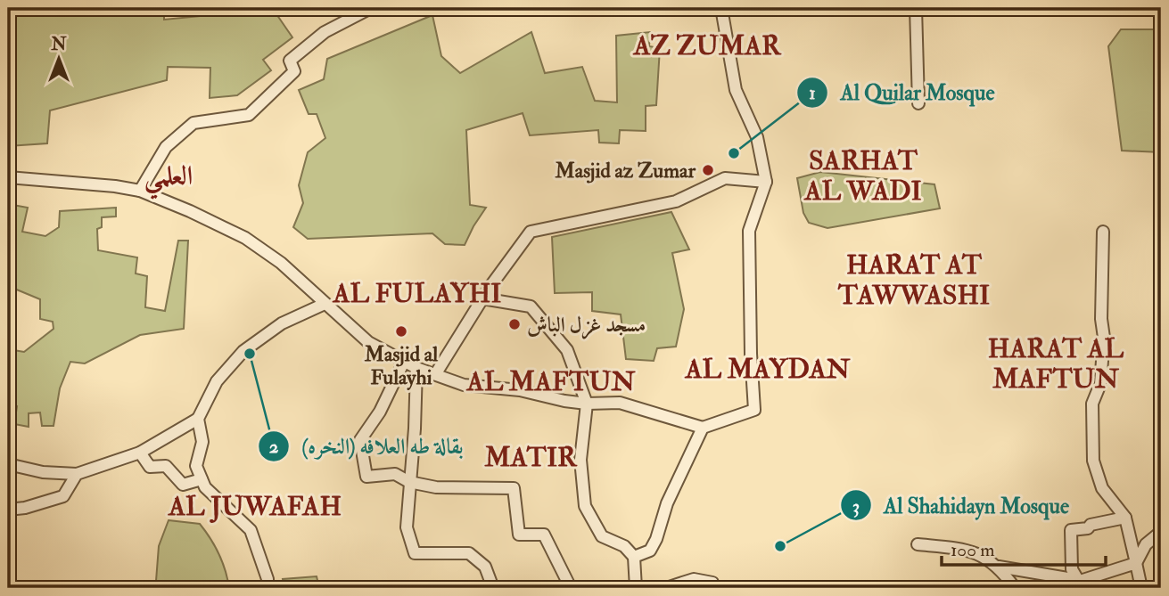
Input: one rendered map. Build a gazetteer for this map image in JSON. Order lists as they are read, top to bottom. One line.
{"districts":["AZ ZUMAR","SARHAT AL WADI","العلمي","HARAT AT TAWWASHI","AL FULAYHI","HARAT AL MAFTUN","AL MAYDAN","AL MAFTUN","MATIR","AL JUWAFAH"],"places":["Al Quilar Mosque","Masjid az Zumar","مسجد غزل الباش","Masjid al Fulayhi","بقالة طه العلافه (النخره)","Al Shahidayn Mosque"],"scale_bar":"100 m","north":"top"}
